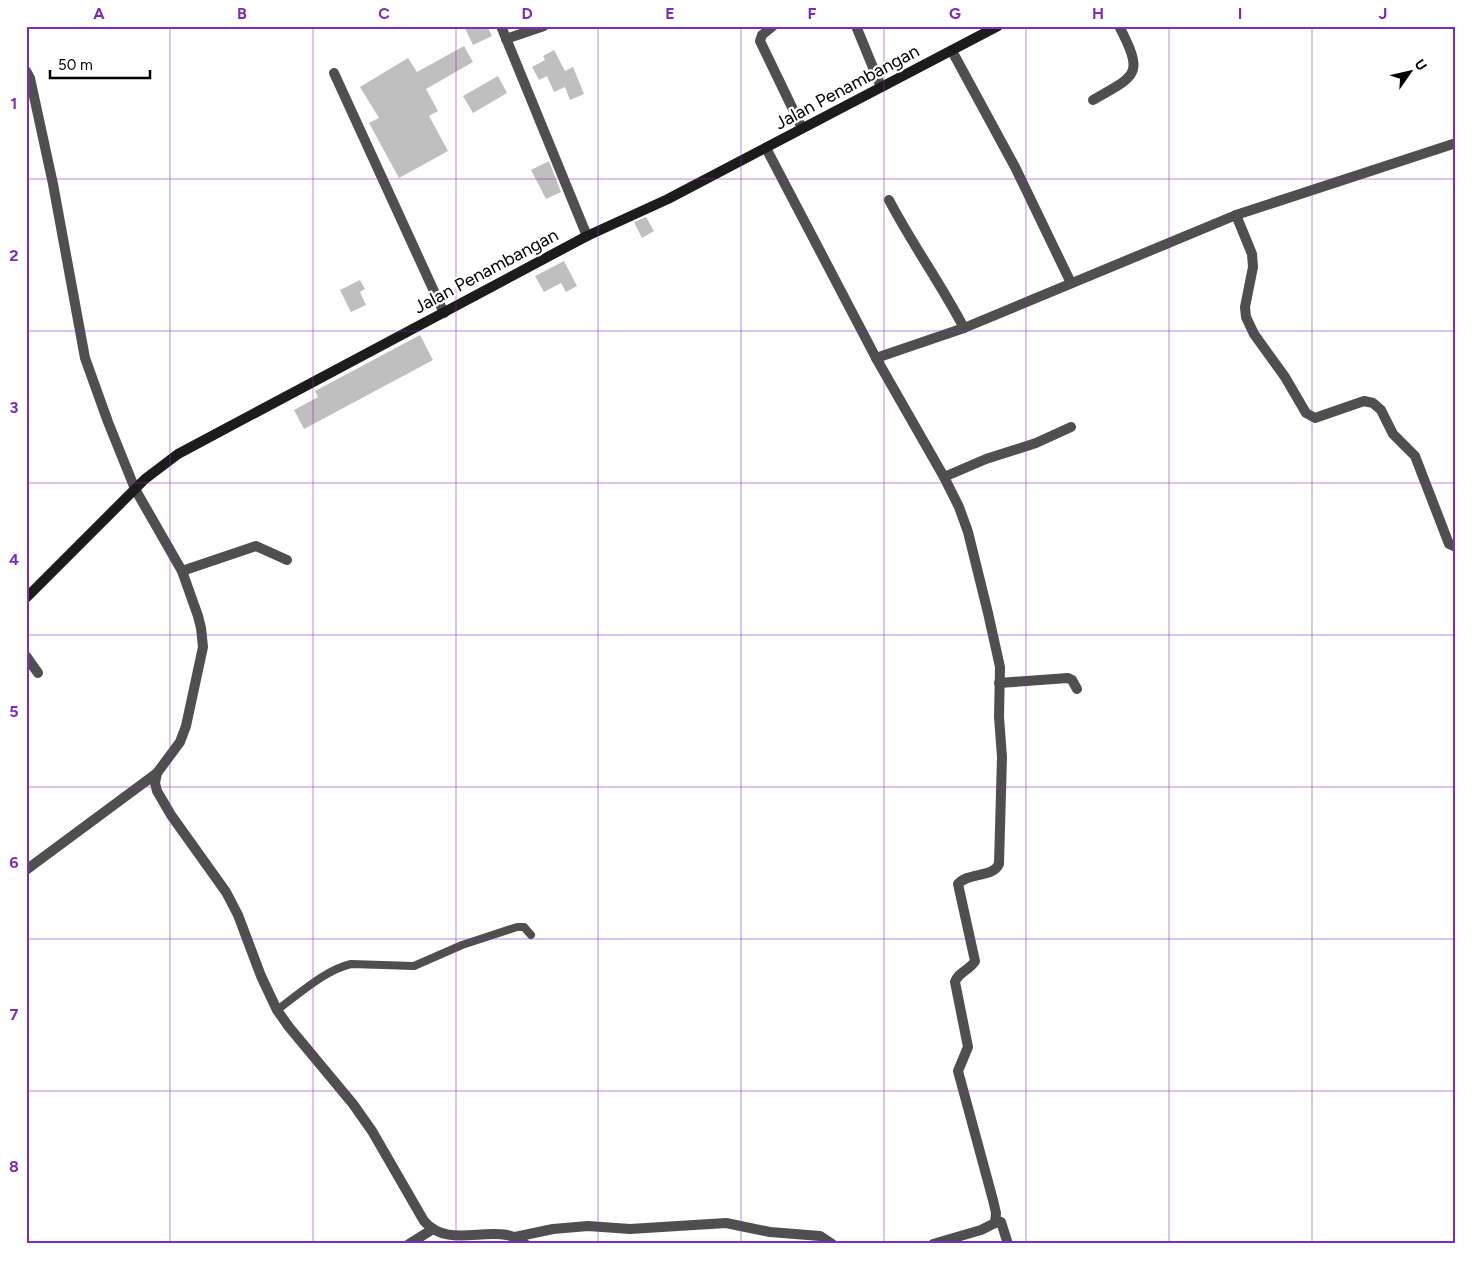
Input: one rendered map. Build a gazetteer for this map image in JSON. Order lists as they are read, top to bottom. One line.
{"streets":{"street":["Jalan Penambangan"]},"scale_bar":"50 m","north":"top right","grid":{"columns":["A","B","C","D","E","F","G","H","I","J"],"rows":["1","2","3","4","5","6","7","8"]}}
